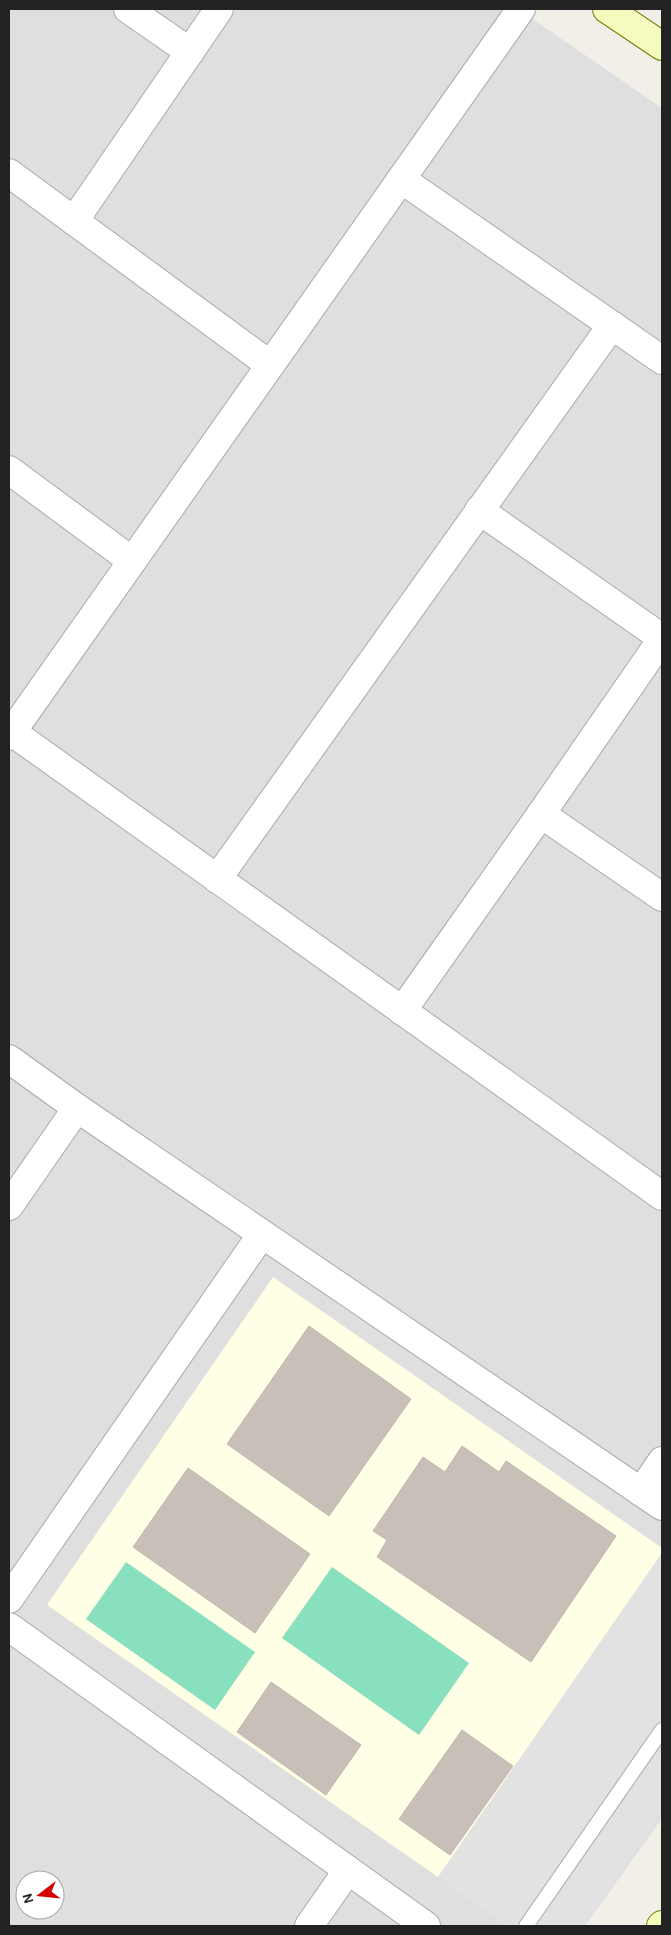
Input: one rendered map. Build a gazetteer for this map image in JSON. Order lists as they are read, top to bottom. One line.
{"north":"left"}
